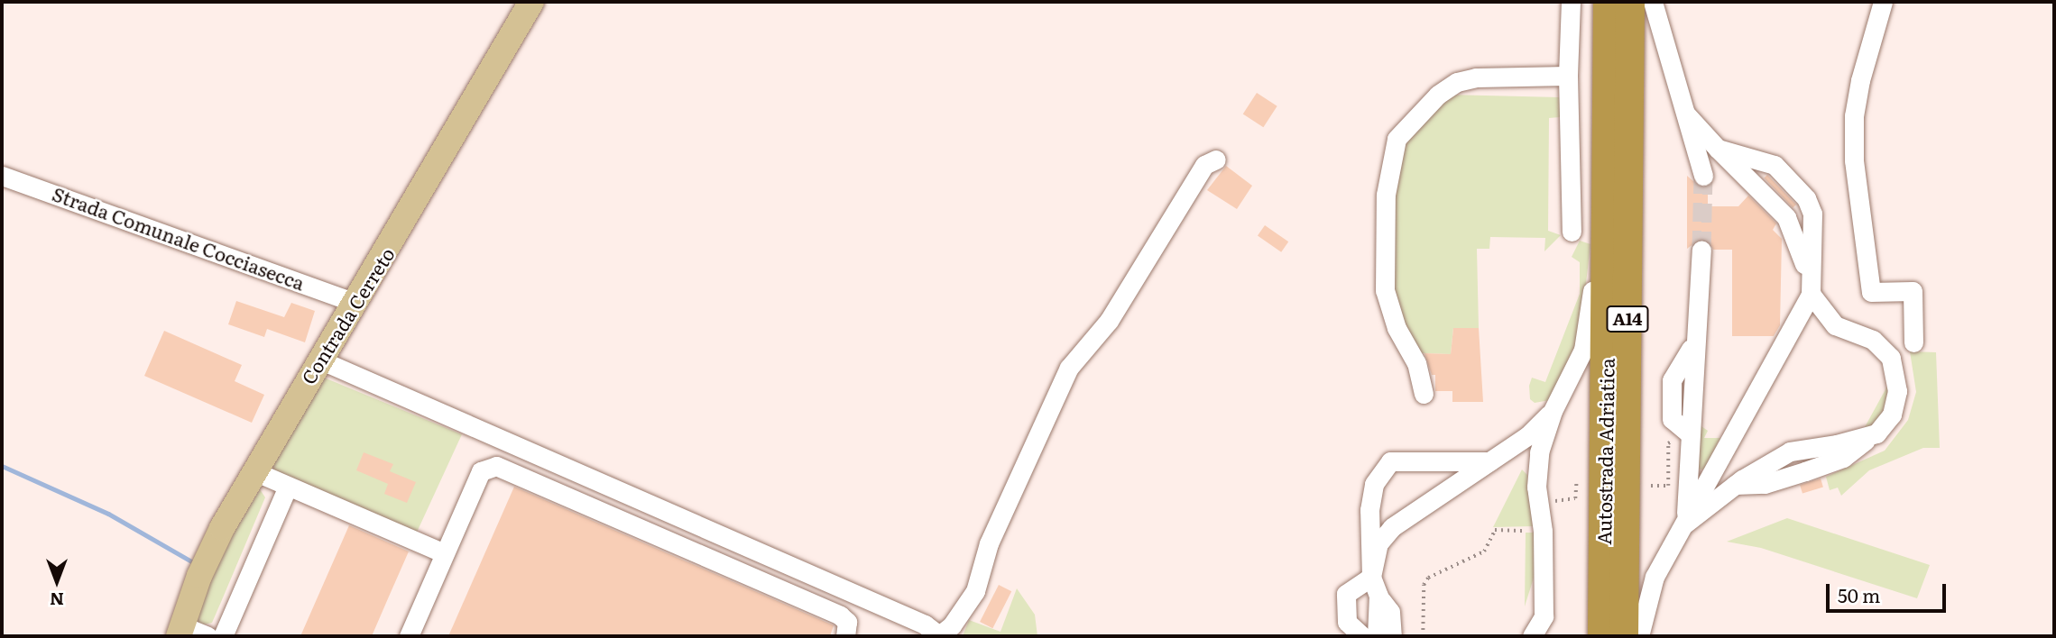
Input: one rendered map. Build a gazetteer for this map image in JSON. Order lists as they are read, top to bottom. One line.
{"streets":{"highway":["A14","Autostrada Adriatica"],"main road":["Contrada Cerreto"],"street":["Strada Comunale Cocciasecca"]},"crossings":[["Strada Comunale Cocciasecca","Contrada Cerreto"]],"scale_bar":"50 m","north":"bottom"}
